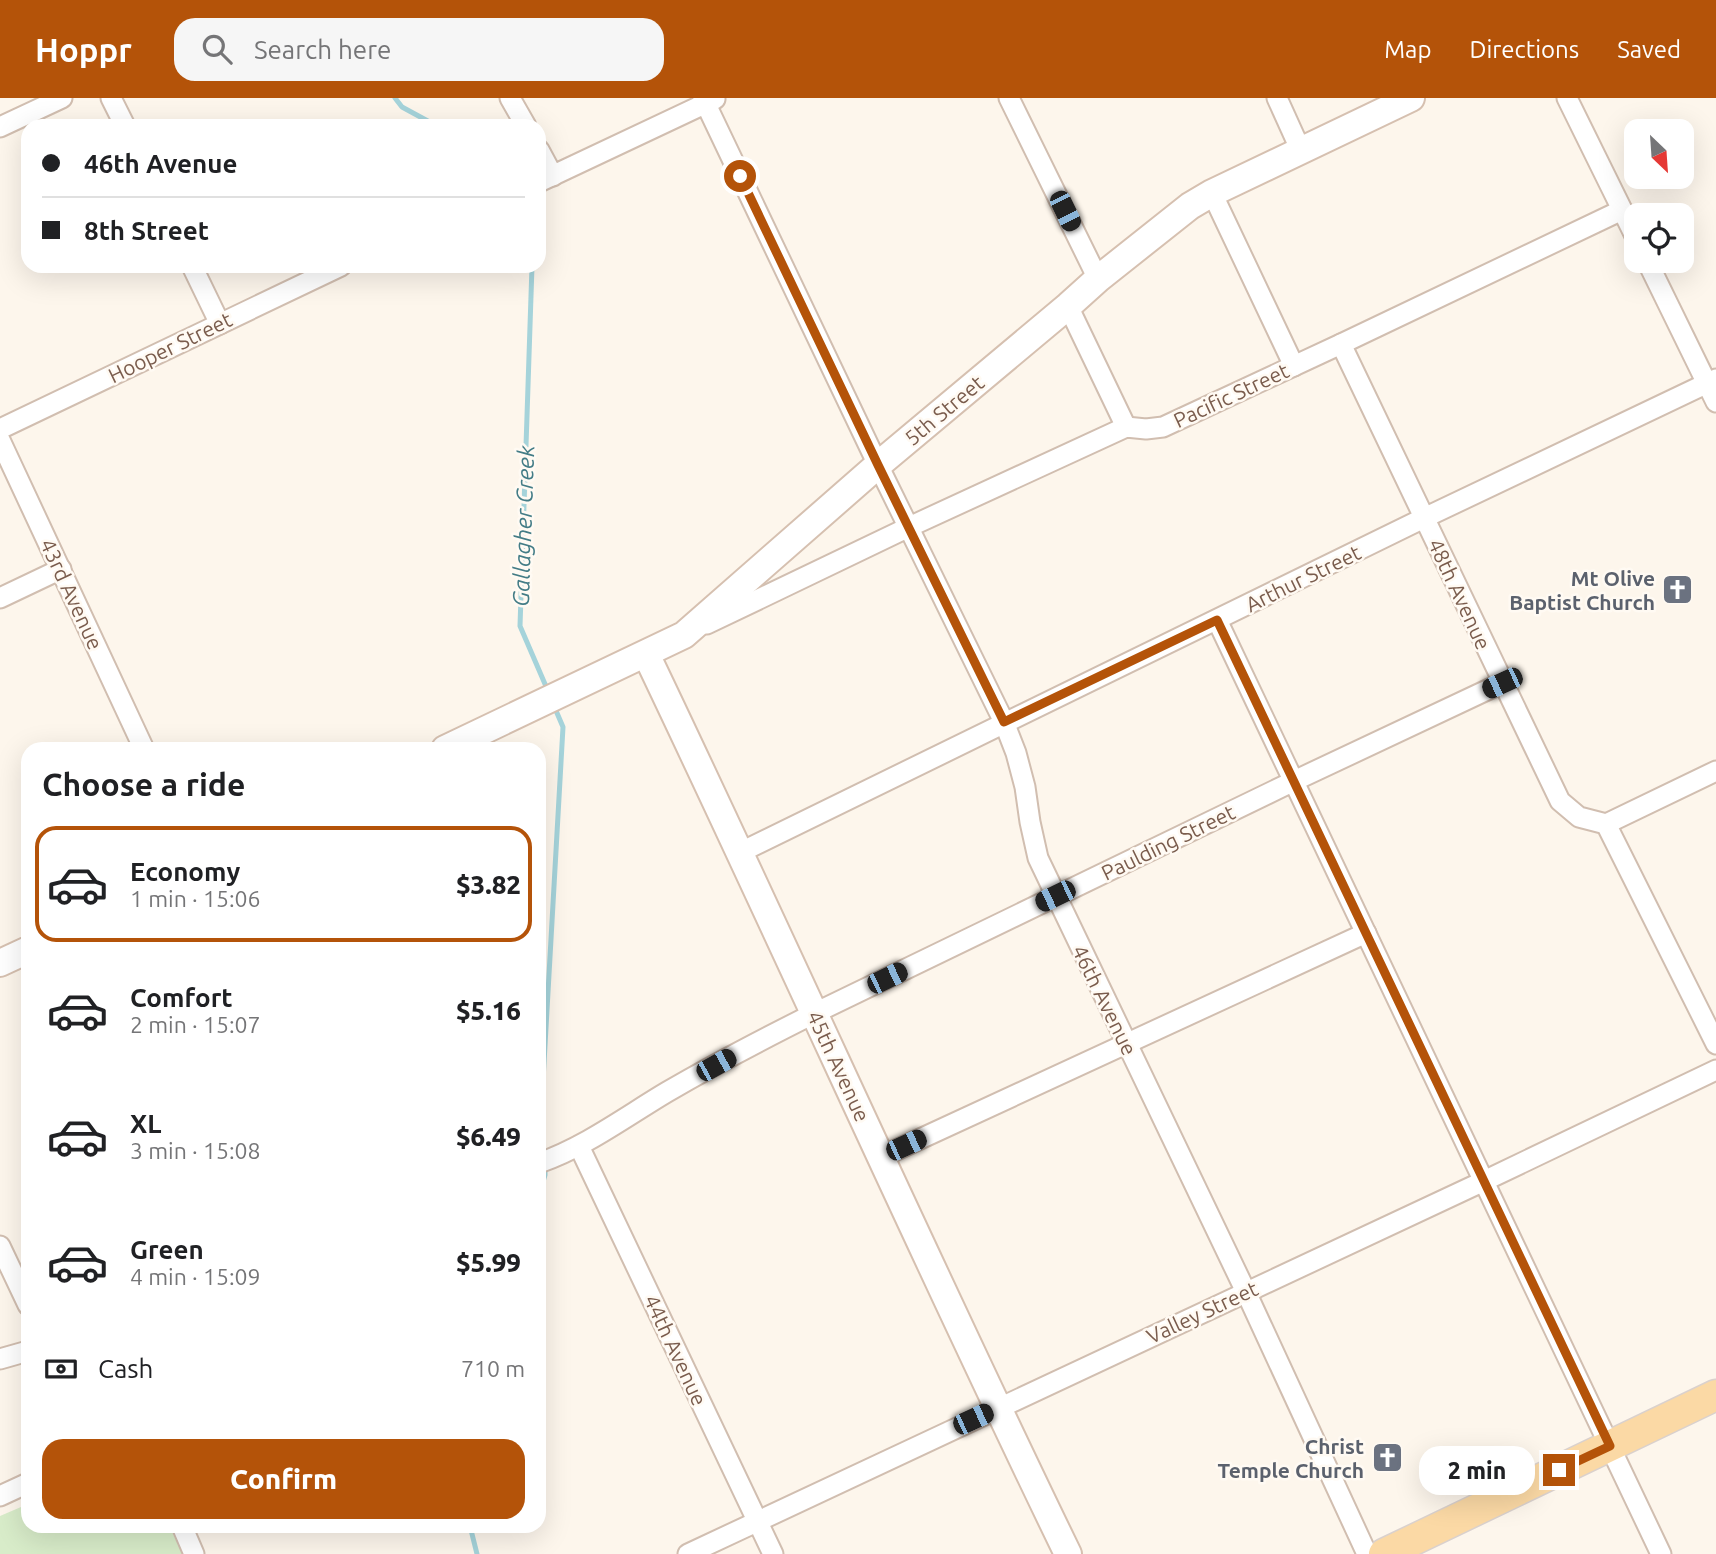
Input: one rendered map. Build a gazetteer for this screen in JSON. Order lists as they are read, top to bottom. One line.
{"streets":{"street":["Hooper Street","Pacific Street","5th Street","Arthur Street","43rd Avenue","48th Avenue","Paulding Street","46th Avenue","45th Avenue","Valley Street","44th Avenue"]},"crossings":[["Pacific Street","5th Street"],["Pacific Street","48th Avenue"],["Pacific Street","46th Avenue"],["5th Street","46th Avenue"],["5th Street","45th Avenue"],["Arthur Street","48th Avenue"],["Arthur Street","46th Avenue"],["Arthur Street","45th Avenue"],["48th Avenue","Paulding Street"],["Paulding Street","46th Avenue"],["Paulding Street","45th Avenue"],["Paulding Street","44th Avenue"],["46th Avenue","Valley Street"],["45th Avenue","Valley Street"],["Valley Street","44th Avenue"]],"water":["Gallagher Creek"],"places":{"church":["Mt Olive Baptist Church","Christ Temple Church"]},"north":"bottom right","page":{"header":"Hoppr","search":"Search here","nav":["Map","Directions","Saved"],"banner":["46th Avenue","8th Street"],"heading":"Choose a ride","list":[{"name":"Economy","note":"1 min · 15:06","value":"$3.82"},{"name":"Comfort","note":"2 min · 15:07","value":"$5.16"},{"name":"XL","note":"3 min · 15:08","value":"$6.49"},{"name":"Green","note":"4 min · 15:09","value":"$5.99"}],"pay":["Cash","710 m"],"buttons":"Confirm","bubble":"2 min"}}
